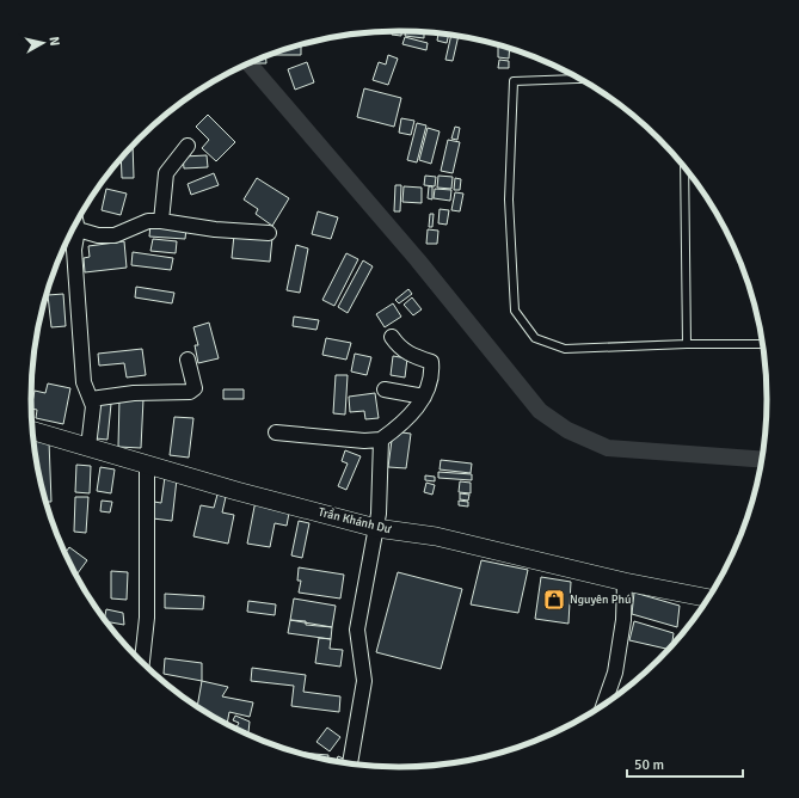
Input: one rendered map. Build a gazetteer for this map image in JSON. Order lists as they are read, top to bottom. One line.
{"streets":{"street":["Trần Khánh Dư"]},"places":{"shop":["Nguyên Phú"]},"scale_bar":"50 m","north":"right"}
